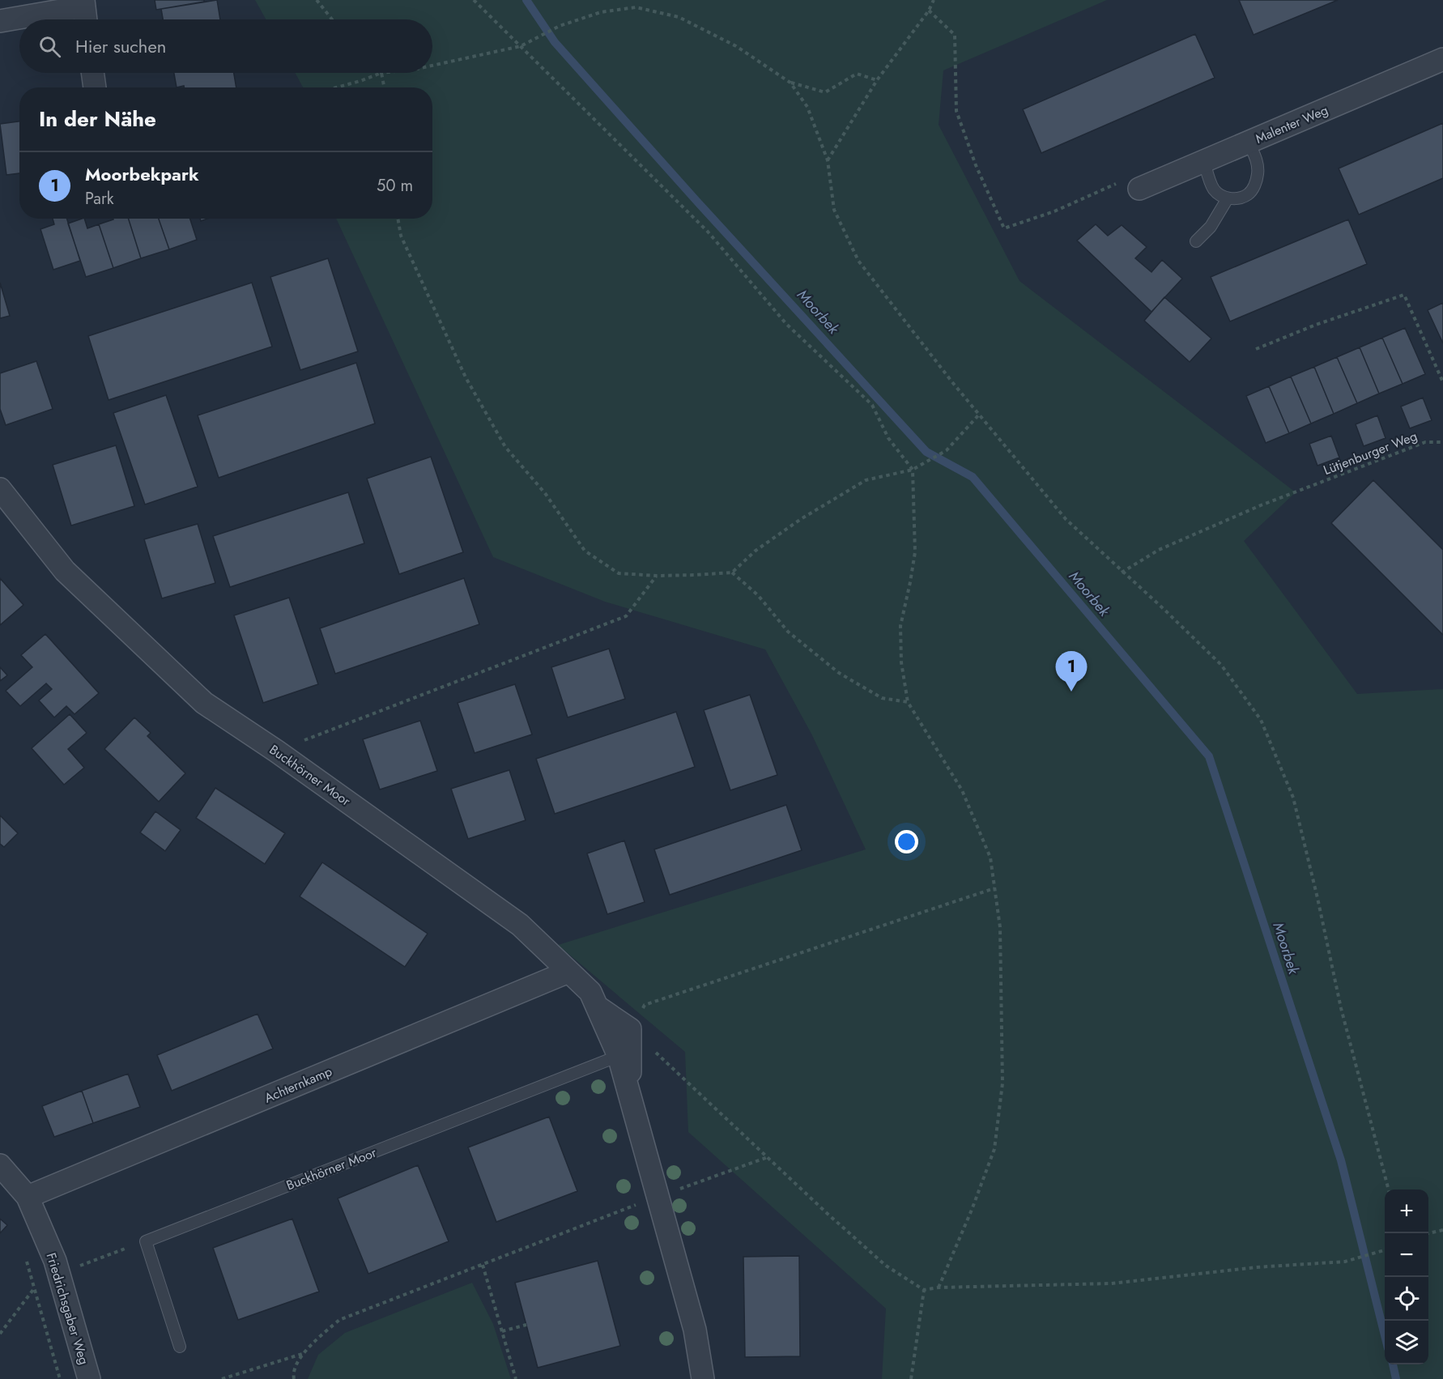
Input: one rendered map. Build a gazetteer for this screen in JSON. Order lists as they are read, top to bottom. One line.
{"streets":{"street":["Malenter Weg","Buckhörner Moor","Achternkamp","Friedrichsgaber Weg"],"path":["Lütjenburger Weg"]},"crossings":[["Buckhörner Moor","Achternkamp"],["Achternkamp","Friedrichsgaber Weg"]],"water":["Moorbek"],"page":{"search":"Hier suchen","heading":"In der Nähe","list":[{"mark":"1","name":"Moorbekpark","note":"Park","value":"50 m"}],"pins":"1","map_buttons":["+","−"]}}
